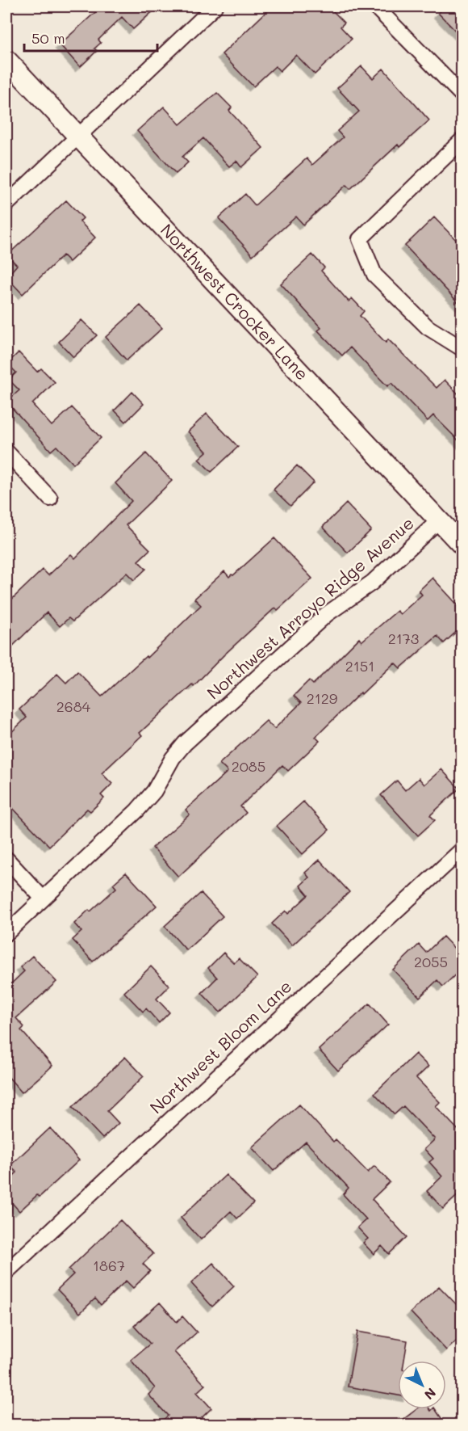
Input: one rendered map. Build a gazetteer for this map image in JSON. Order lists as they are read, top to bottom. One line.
{"streets":{"street":["Northwest Crocker Lane","Northwest Arroyo Ridge Avenue","Northwest Bloom Lane"]},"crossings":[["Northwest Crocker Lane","Northwest Arroyo Ridge Avenue"]],"house_numbers":["2173","2151","2129","2684","2085","2055","1867"],"scale_bar":"50 m","north":"bottom right"}
